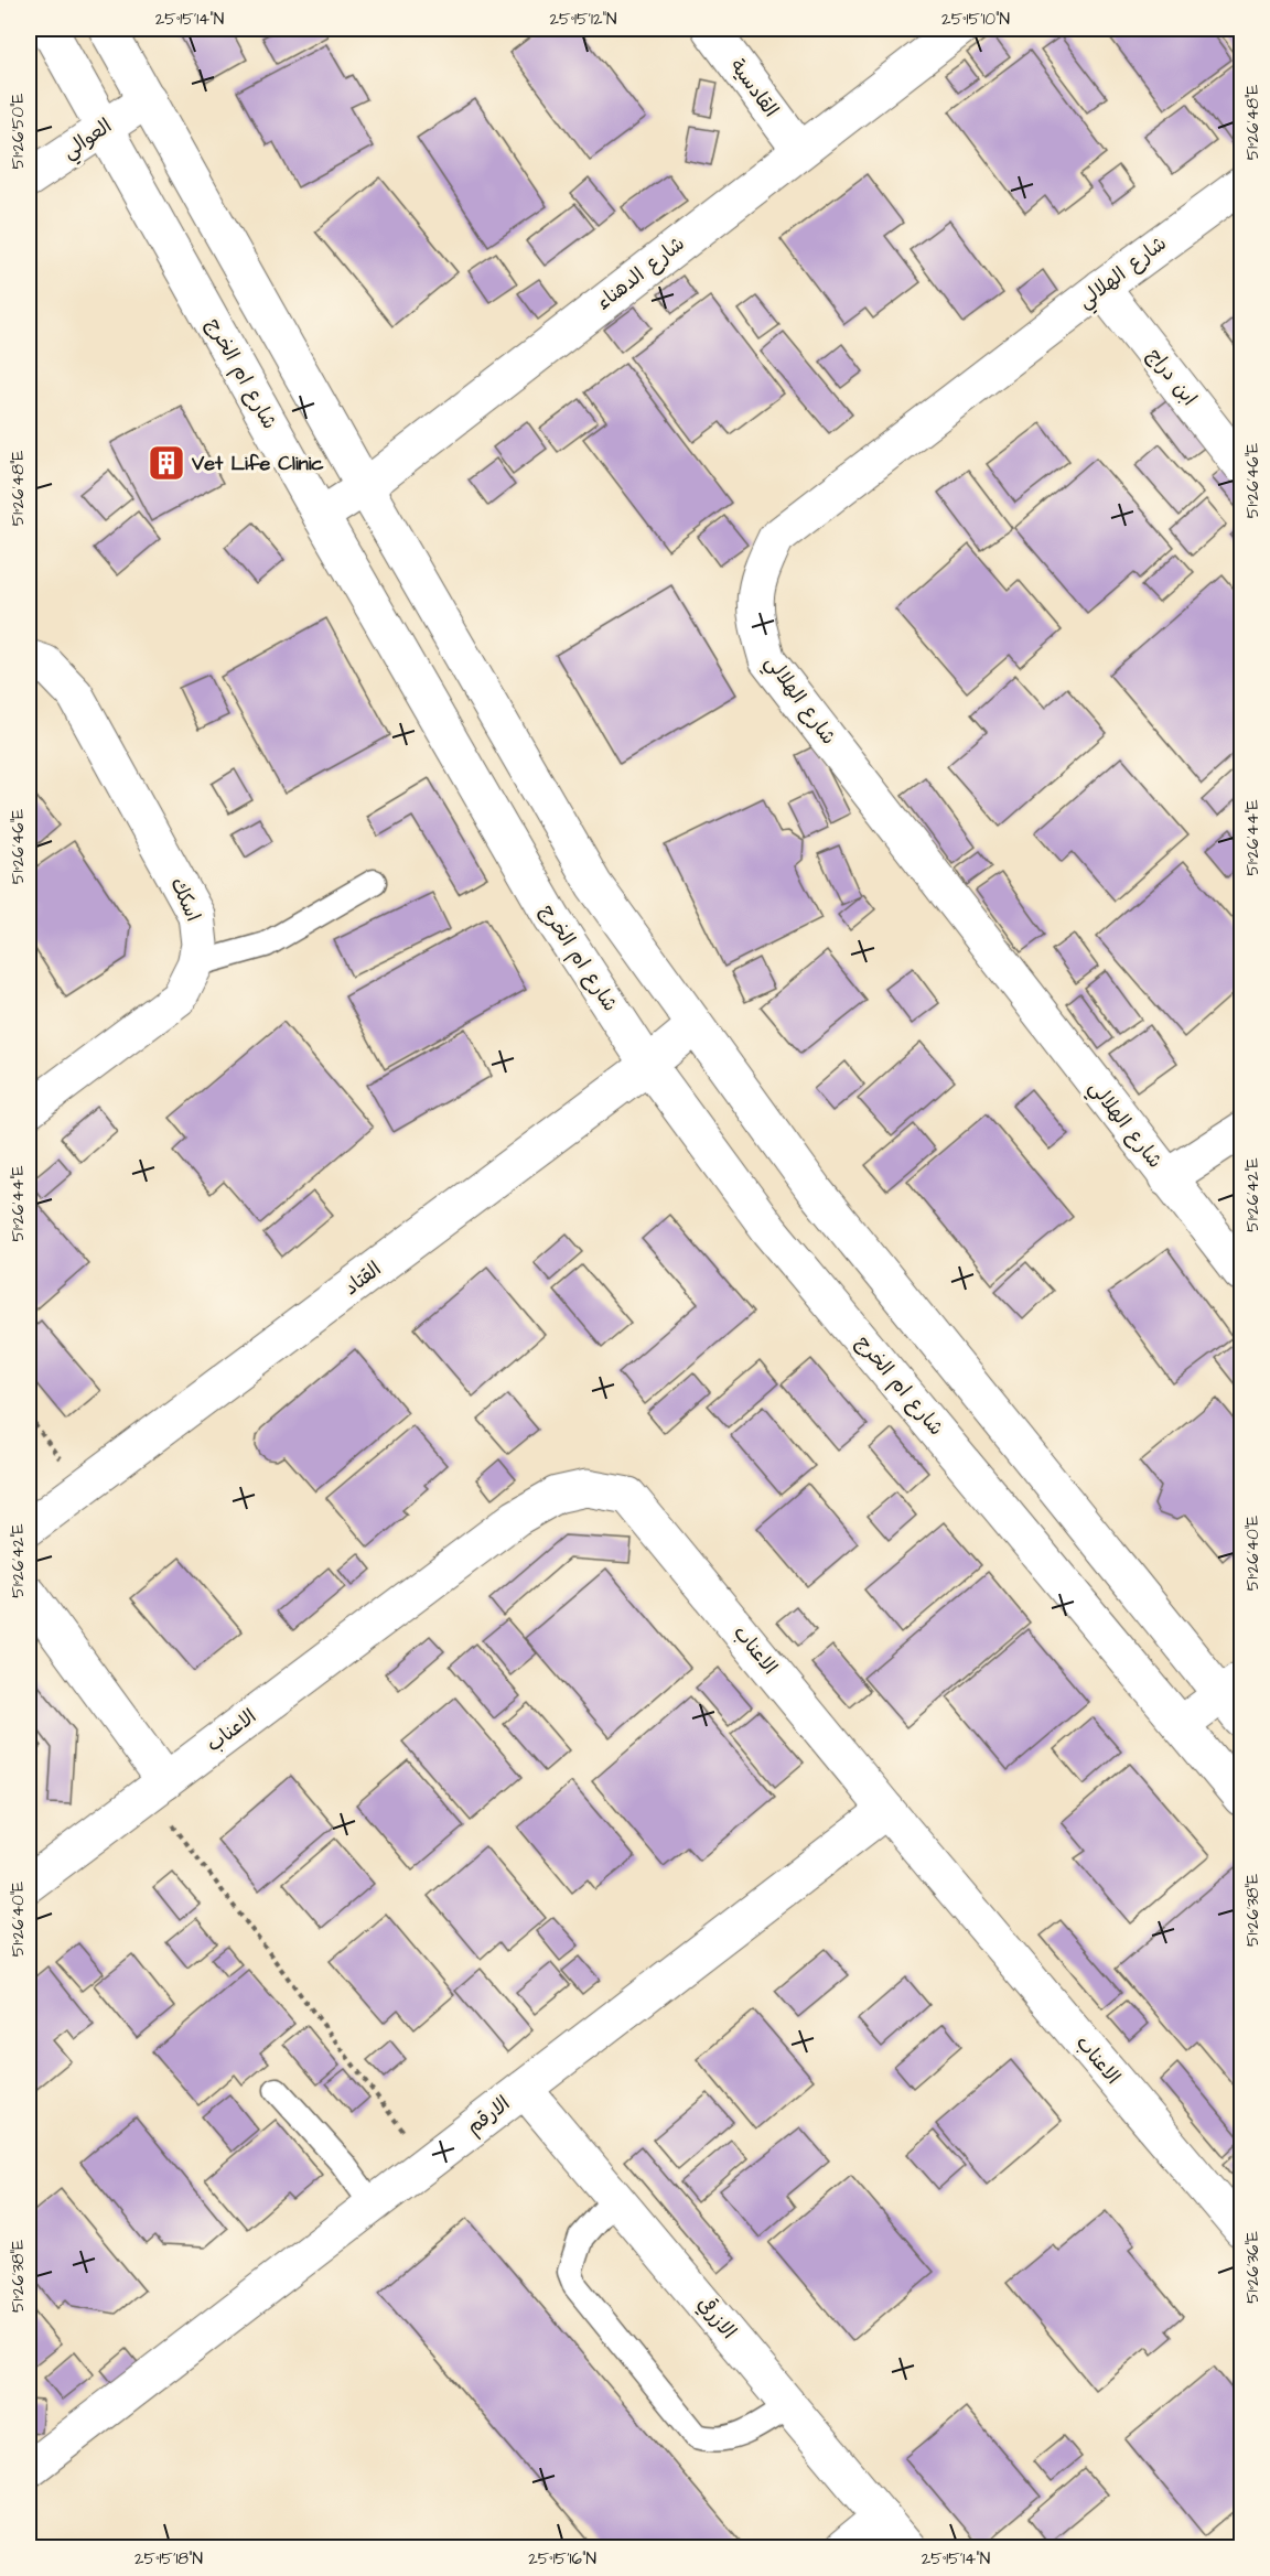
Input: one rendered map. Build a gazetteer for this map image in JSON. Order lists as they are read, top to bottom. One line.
{"streets":{"street":["القادسية","العوالي","شارع الهلالي","شارع الدهناء","شارع ام الخرج","ابن دراج","اسكك","القتاد","الاعناب","الارقم","الازرقي"]},"crossings":[["القادسية","شارع الدهناء"],["العوالي","شارع ام الخرج"],["شارع الهلالي","ابن دراج"],["شارع الدهناء","شارع ام الخرج"],["شارع ام الخرج","القتاد"],["الاعناب","الارقم"],["الارقم","الازرقي"]],"places":{"building":["Vet Life Clinic"]},"coordinates":["25°15'14\"N","25°15'12\"N","25°15'10\"N","51°26'48\"E","51°26'50\"E","51°26'46\"E","51°26'44\"E","51°26'42\"E","51°26'40\"E","51°26'38\"E","51°26'36\"E","25°15'18\"N","25°15'16\"N"]}
